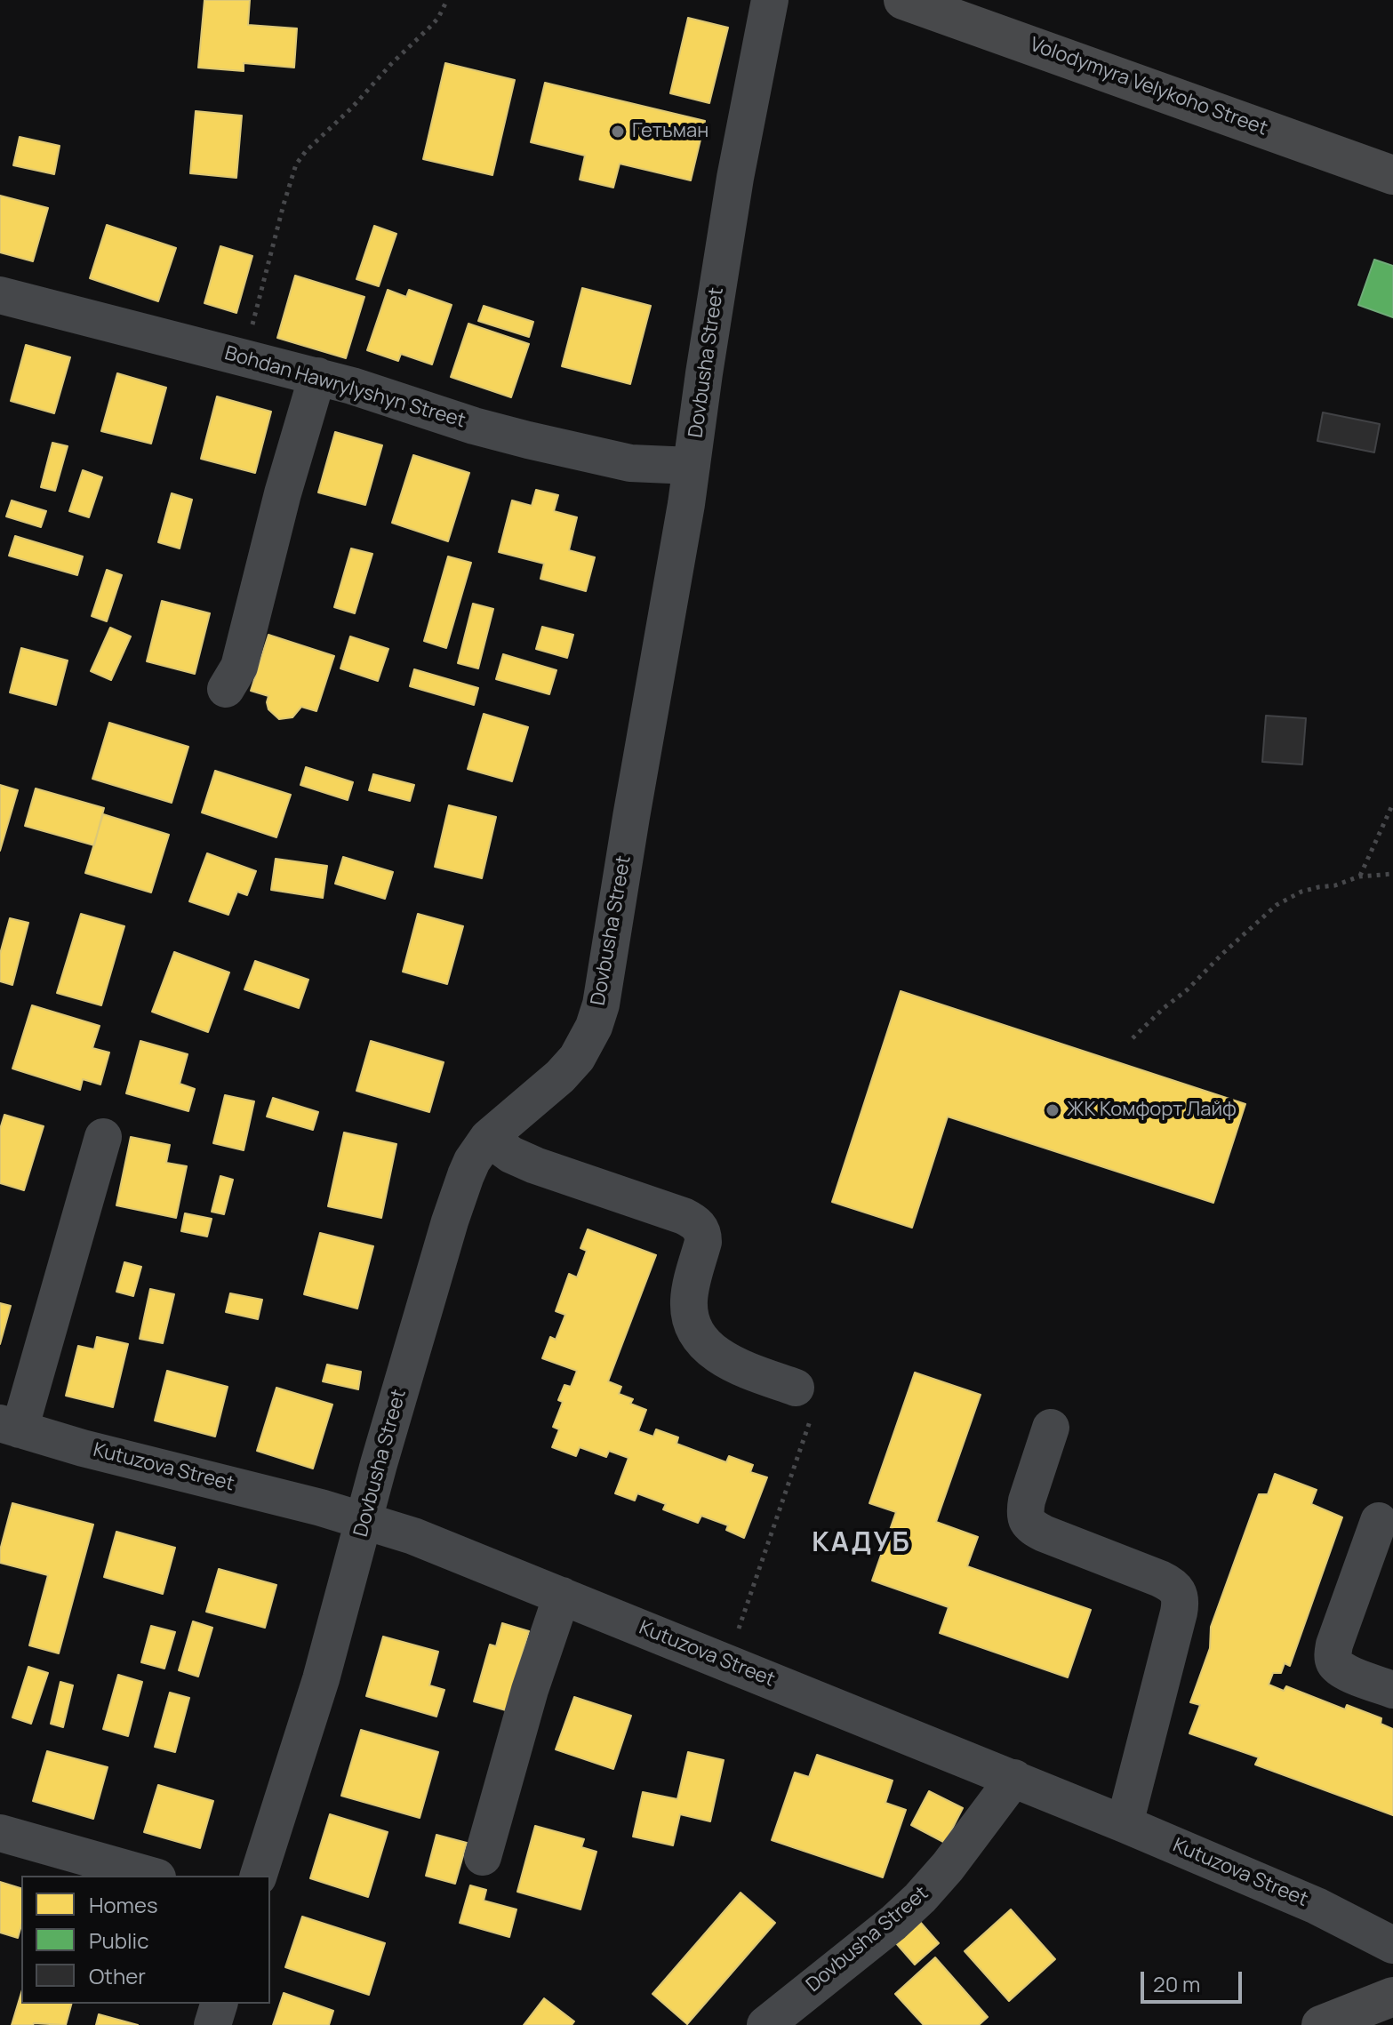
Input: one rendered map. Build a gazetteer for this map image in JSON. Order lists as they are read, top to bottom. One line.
{"streets":{"main road":["Volodymyra Velykoho Street"],"street":["Dovbusha Street","Bohdan Hawrylyshyn Street","Kutuzova Street"]},"crossings":[["Dovbusha Street","Bohdan Hawrylyshyn Street"],["Dovbusha Street","Kutuzova Street"]],"districts":["КАДУБ"],"places":["Гетьман","ЖК Комфорт Лайф"],"legend":["Homes","Public","Other"],"scale_bar":"20 m"}
